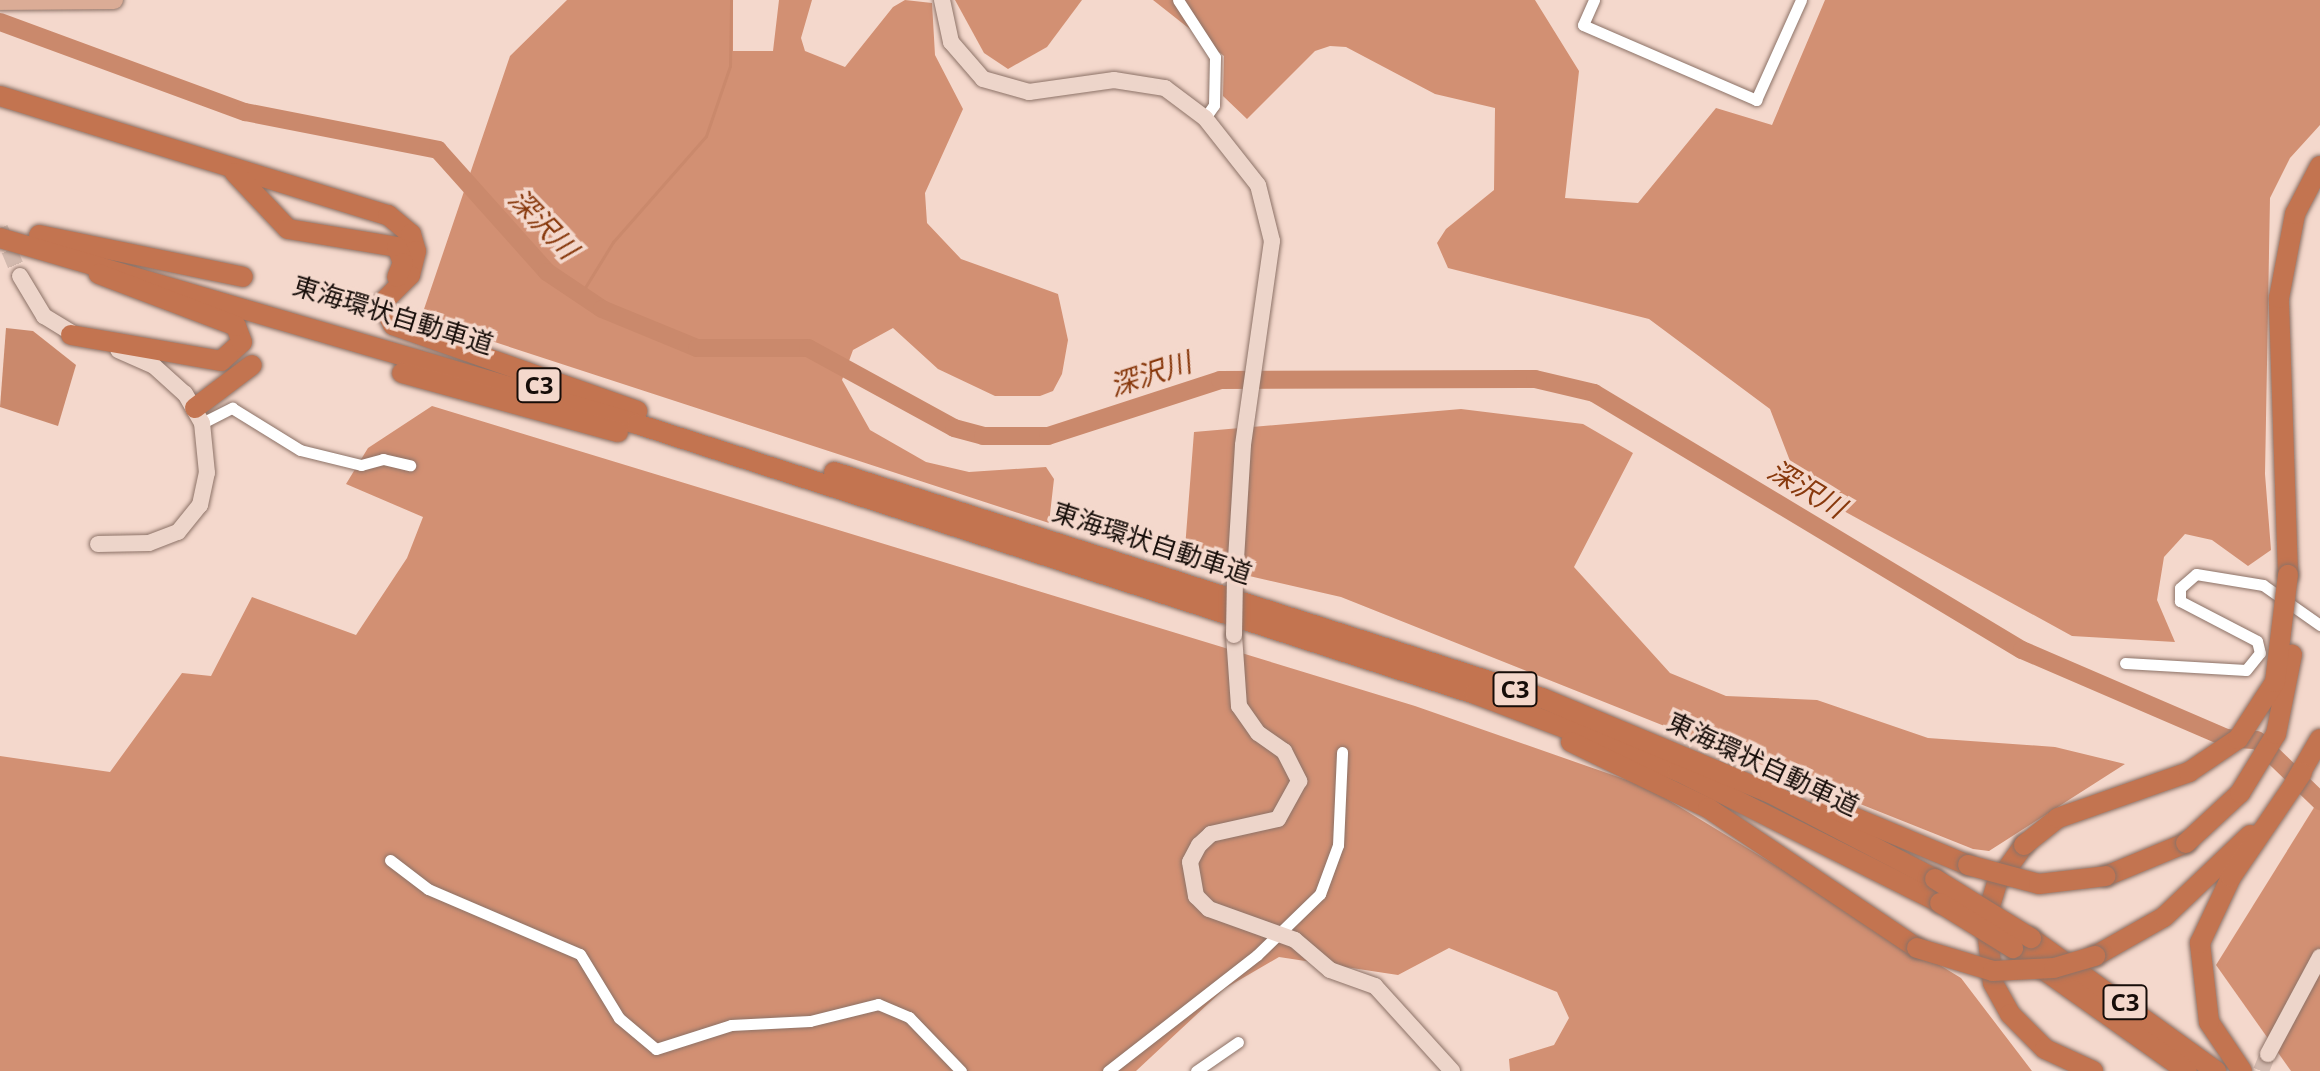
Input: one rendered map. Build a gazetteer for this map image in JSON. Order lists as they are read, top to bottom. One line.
{"streets":{"highway":["東海環状自動車道","C3"]},"crossings":[["東海環状自動車道","C3"]],"water":["深沢川"]}
